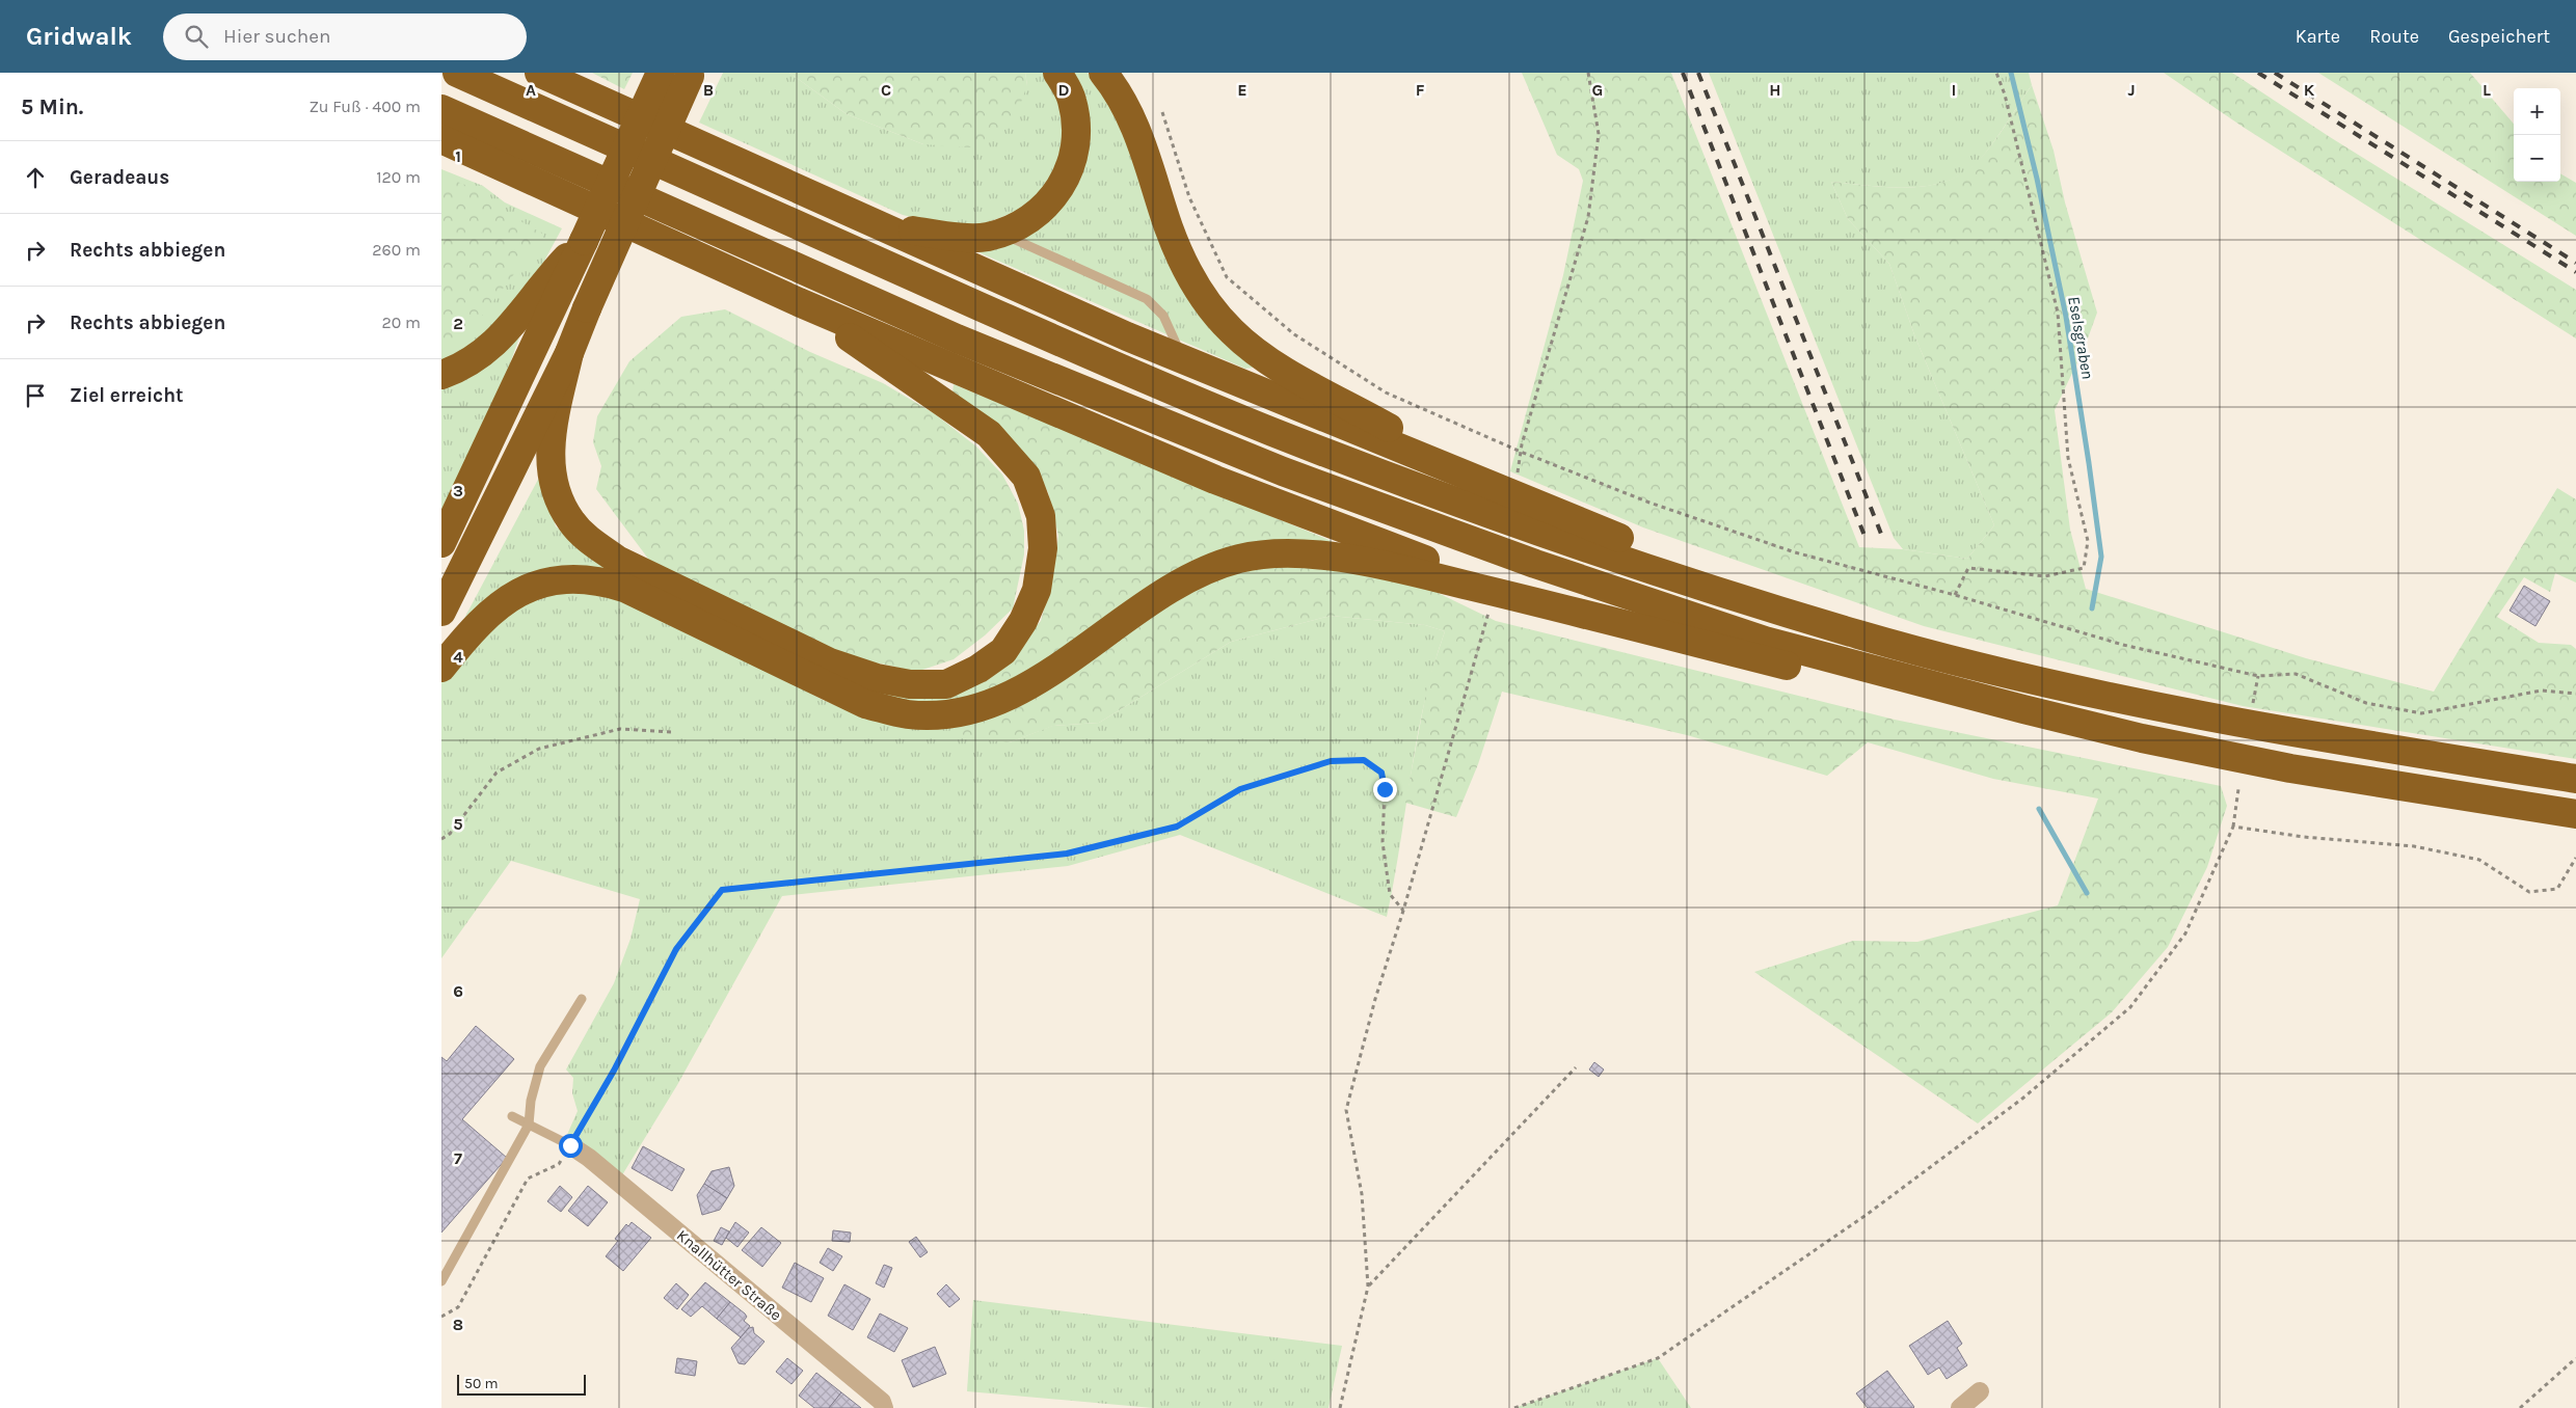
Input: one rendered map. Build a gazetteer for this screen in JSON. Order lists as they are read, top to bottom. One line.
{"streets":{"street":["Knallhütter Straße"]},"water":["Eselsgraben"],"scale_bar":"50 m","page":{"header":"Gridwalk","search":"Hier suchen","nav":["Karte","Route","Gespeichert"],"heading":["5 Min.","Zu Fuß · 400 m"],"map_buttons":["+","−"],"list":[["Geradeaus","120 m"],["Rechts abbiegen","260 m"],["Rechts abbiegen","20 m"],"Ziel erreicht"],"scale":"50 m"},"grid":{"columns":["A","B","C","D","E","F","G","H","I","J","K","L"],"rows":["1","2","3","4","5","6","7","8"]}}
